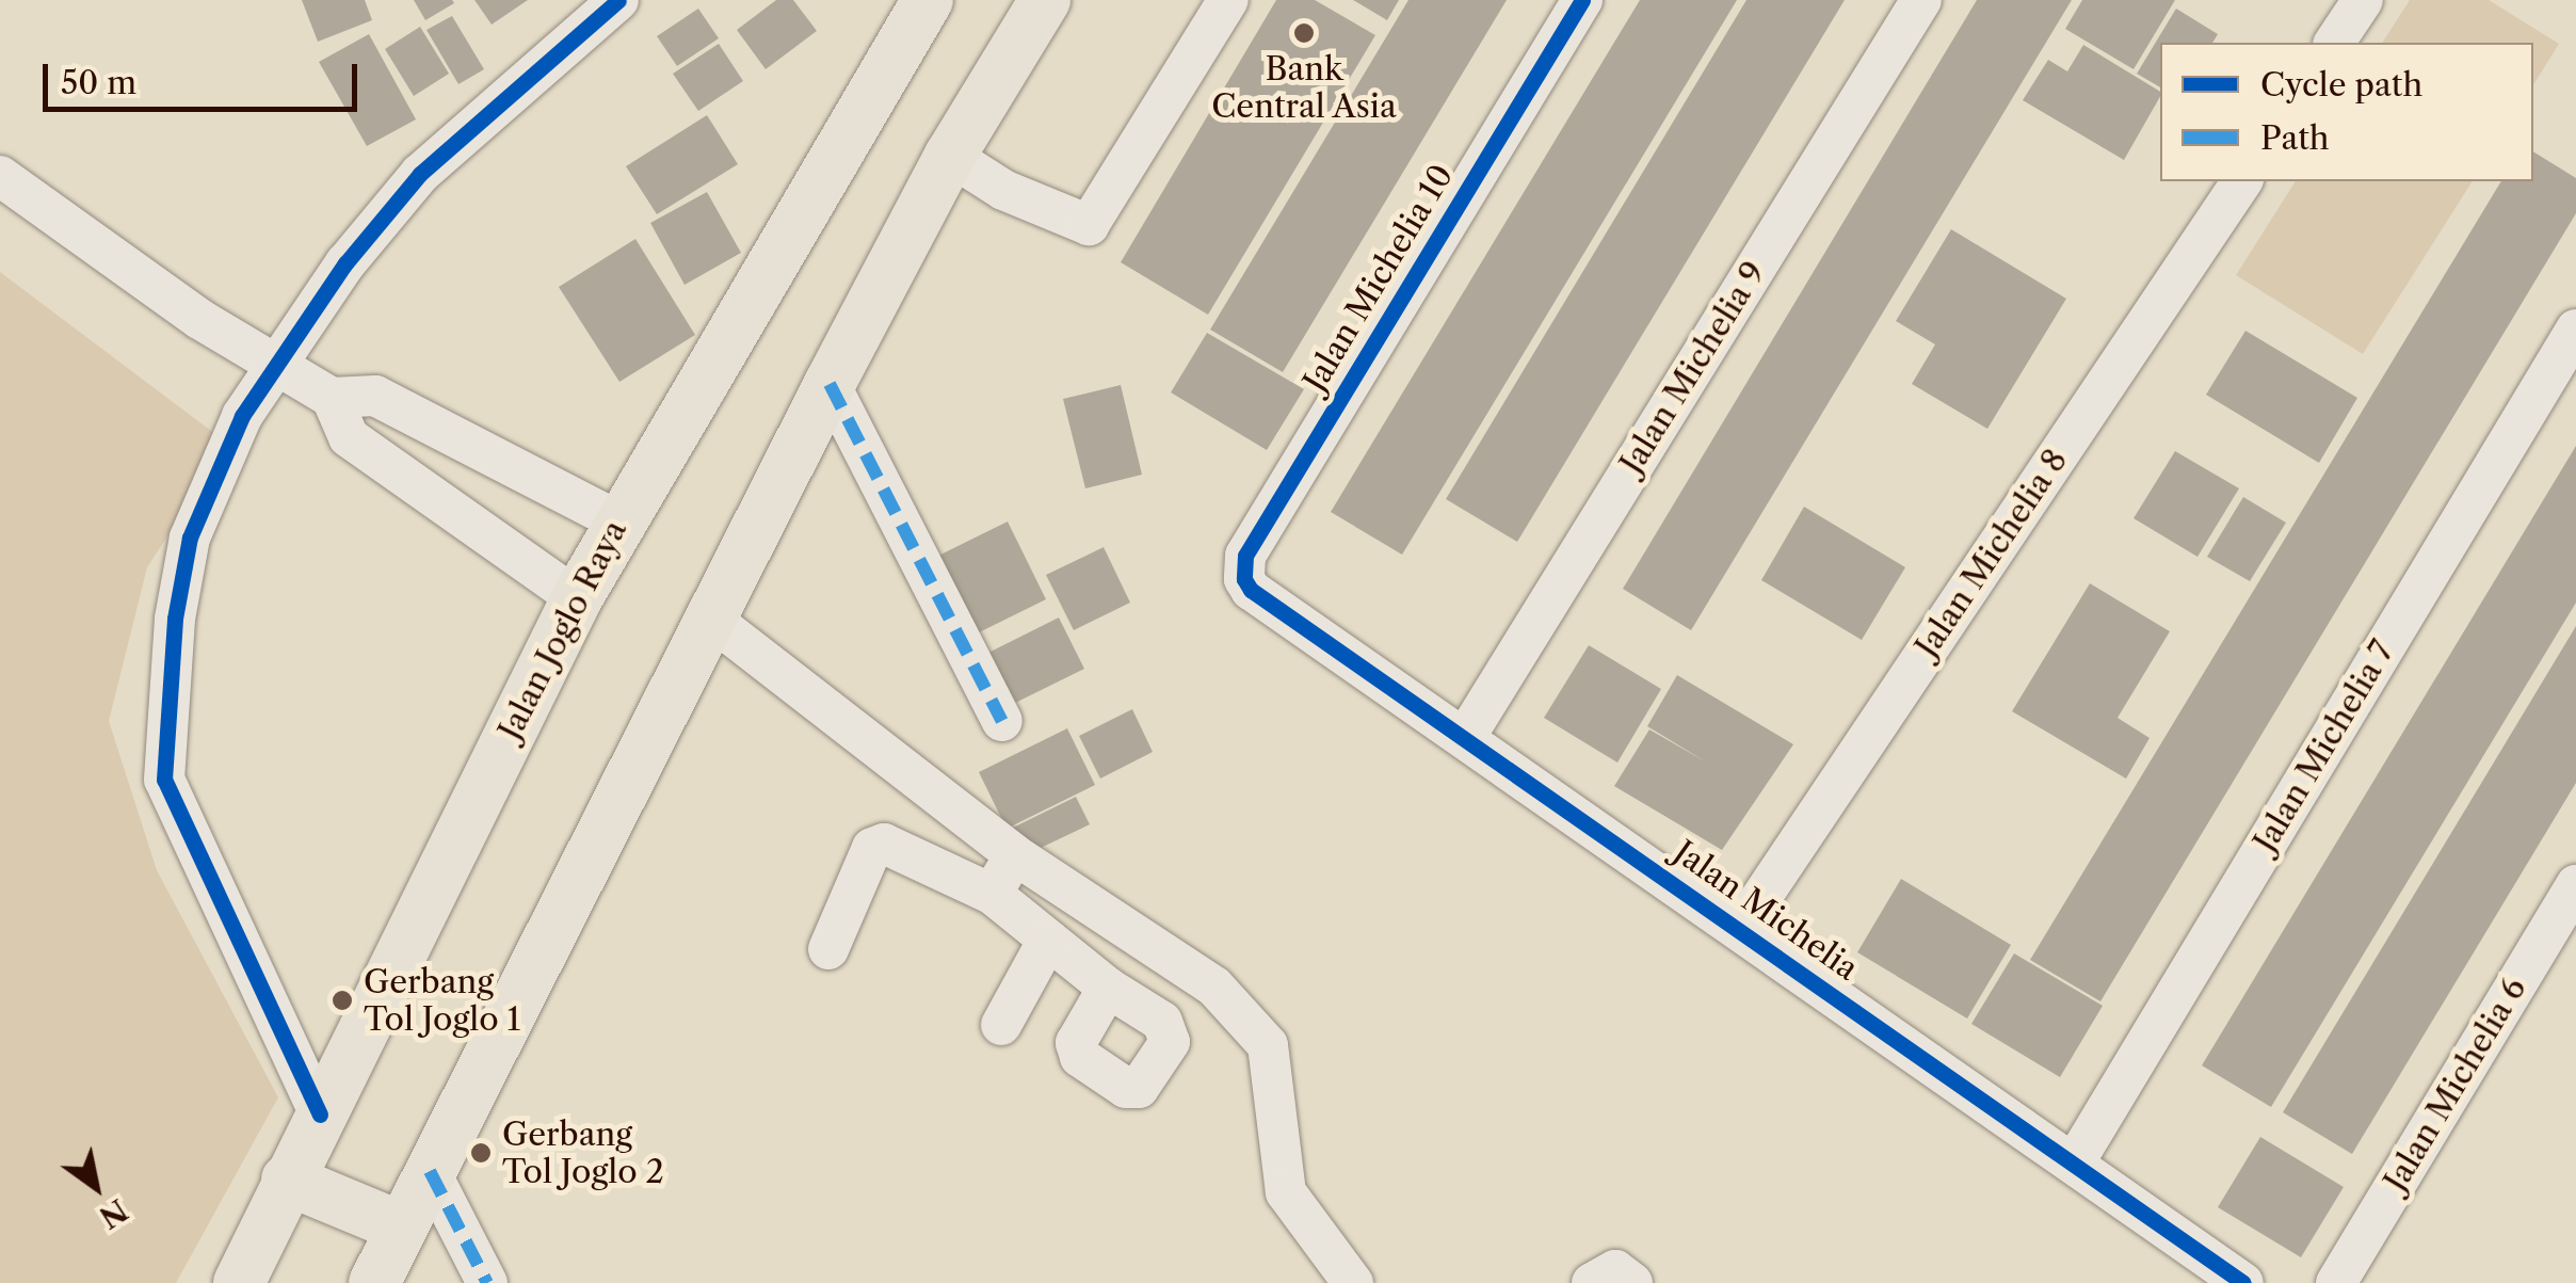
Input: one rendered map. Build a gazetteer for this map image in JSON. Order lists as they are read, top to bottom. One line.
{"streets":{"main road":["Jalan Joglo Raya"],"street":["Jalan Michelia 10","Jalan Michelia 9","Jalan Michelia 8","Jalan Michelia 7","Jalan Michelia","Jalan Michelia 6"]},"crossings":[["Jalan Michelia 10","Jalan Michelia"],["Jalan Michelia 9","Jalan Michelia"],["Jalan Michelia 8","Jalan Michelia"],["Jalan Michelia 7","Jalan Michelia"]],"places":["Bank Central Asia","Gerbang Tol Joglo 1","Gerbang Tol Joglo 2"],"legend":["Cycle path","Path"],"scale_bar":"50 m","north":"bottom right"}
